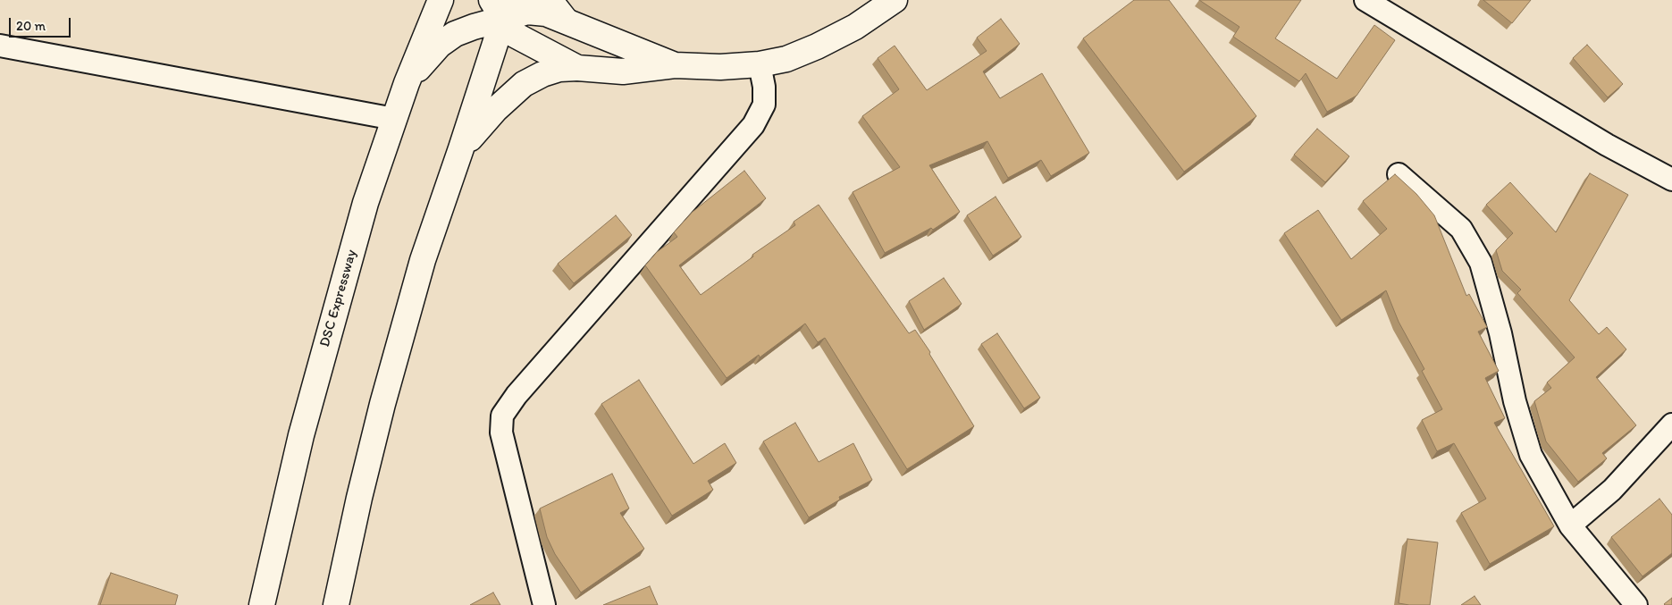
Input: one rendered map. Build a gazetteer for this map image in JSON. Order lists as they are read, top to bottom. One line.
{"streets":{"main road":["DSC Expressway"]},"scale_bar":"20 m"}
